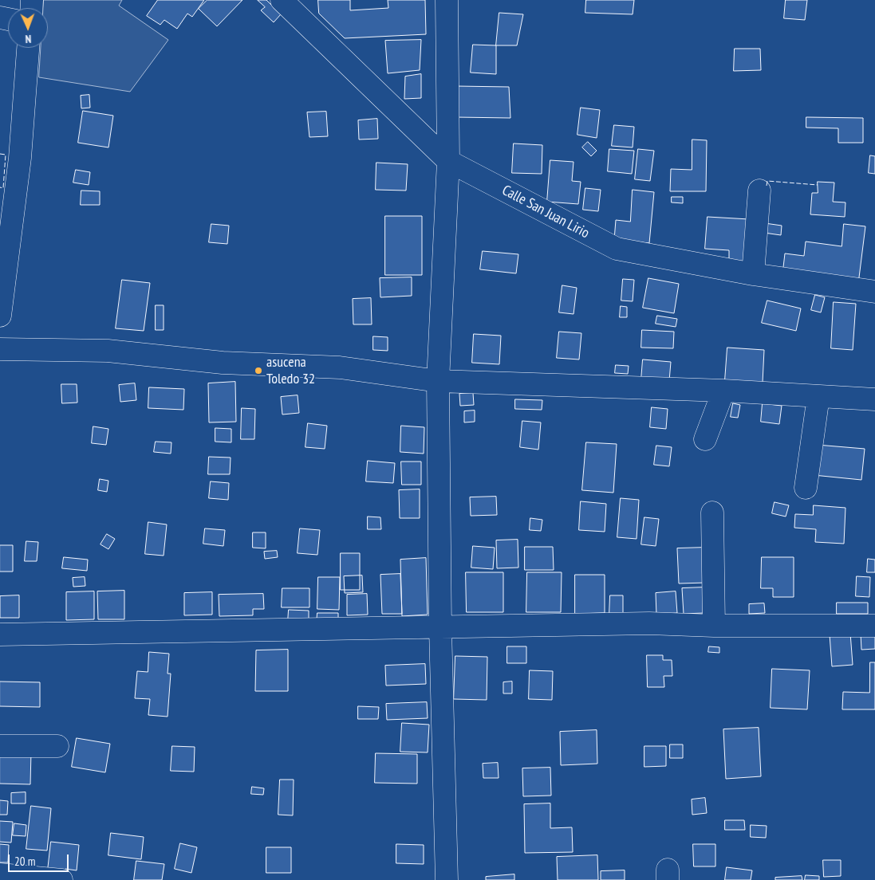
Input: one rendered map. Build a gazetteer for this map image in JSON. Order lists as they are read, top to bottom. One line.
{"streets":{"street":["Calle San Juan Lirio"]},"places":["asucena Toledo 32"],"scale_bar":"20 m","north":"bottom"}
